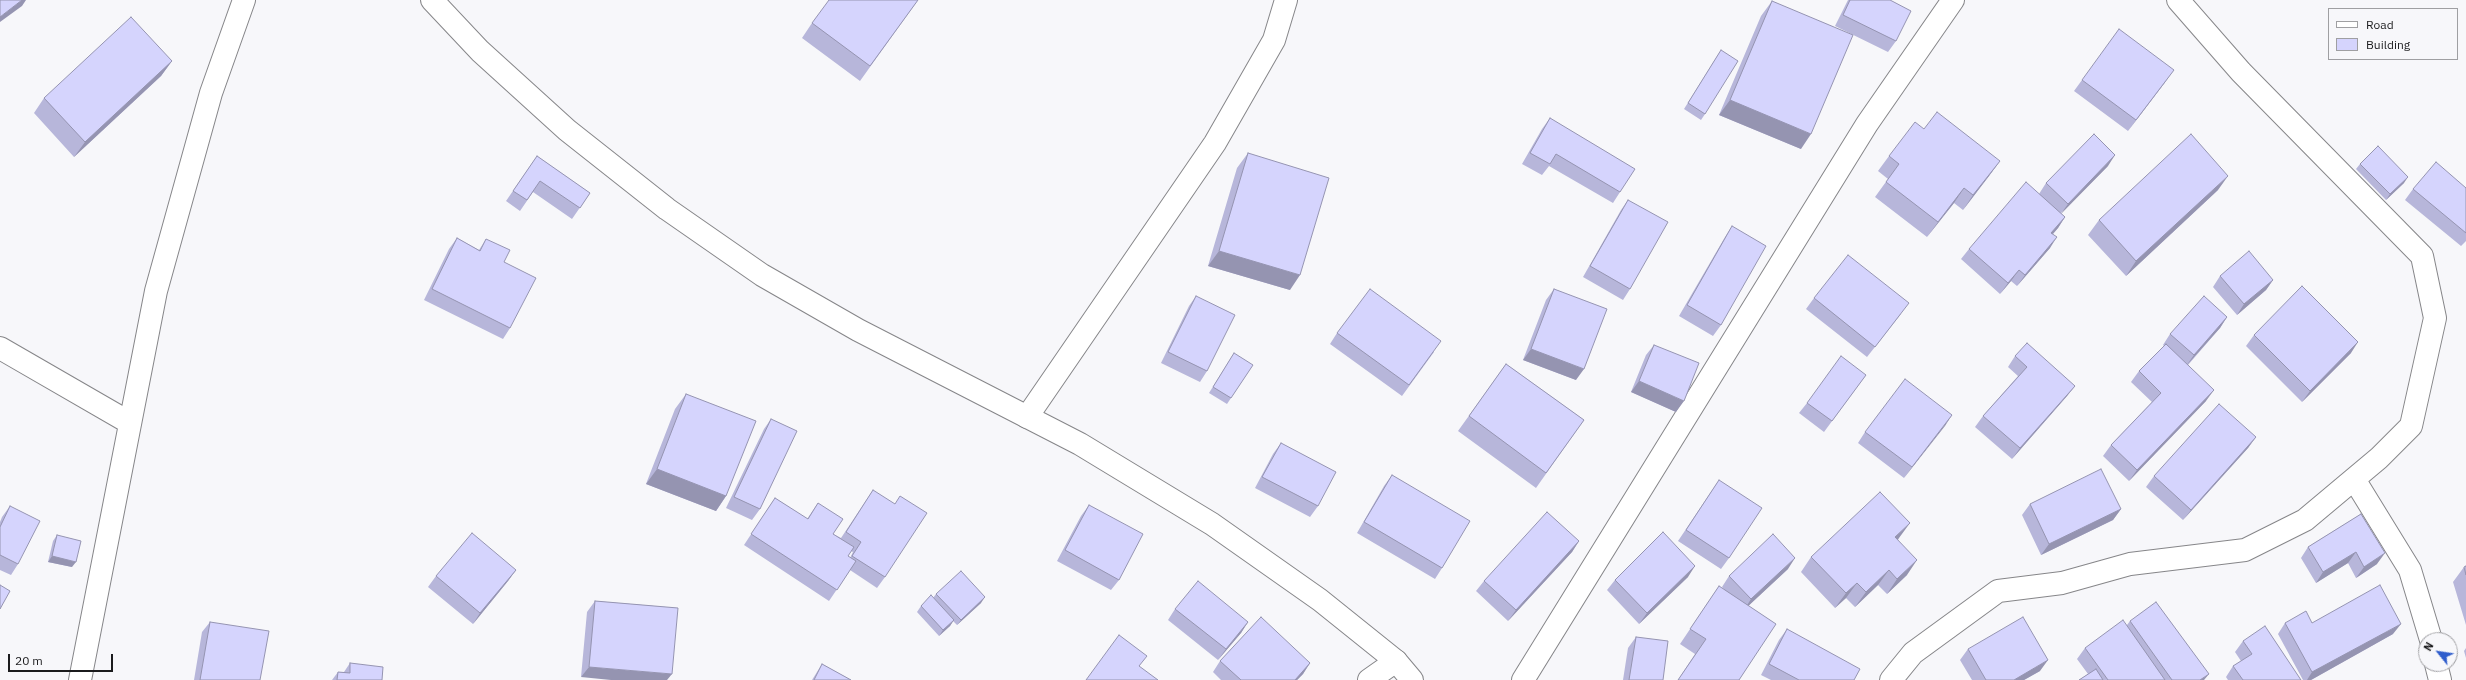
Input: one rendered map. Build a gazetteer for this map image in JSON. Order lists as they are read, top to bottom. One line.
{"legend":["Road","Building"],"scale_bar":"20 m","north":"top left"}
